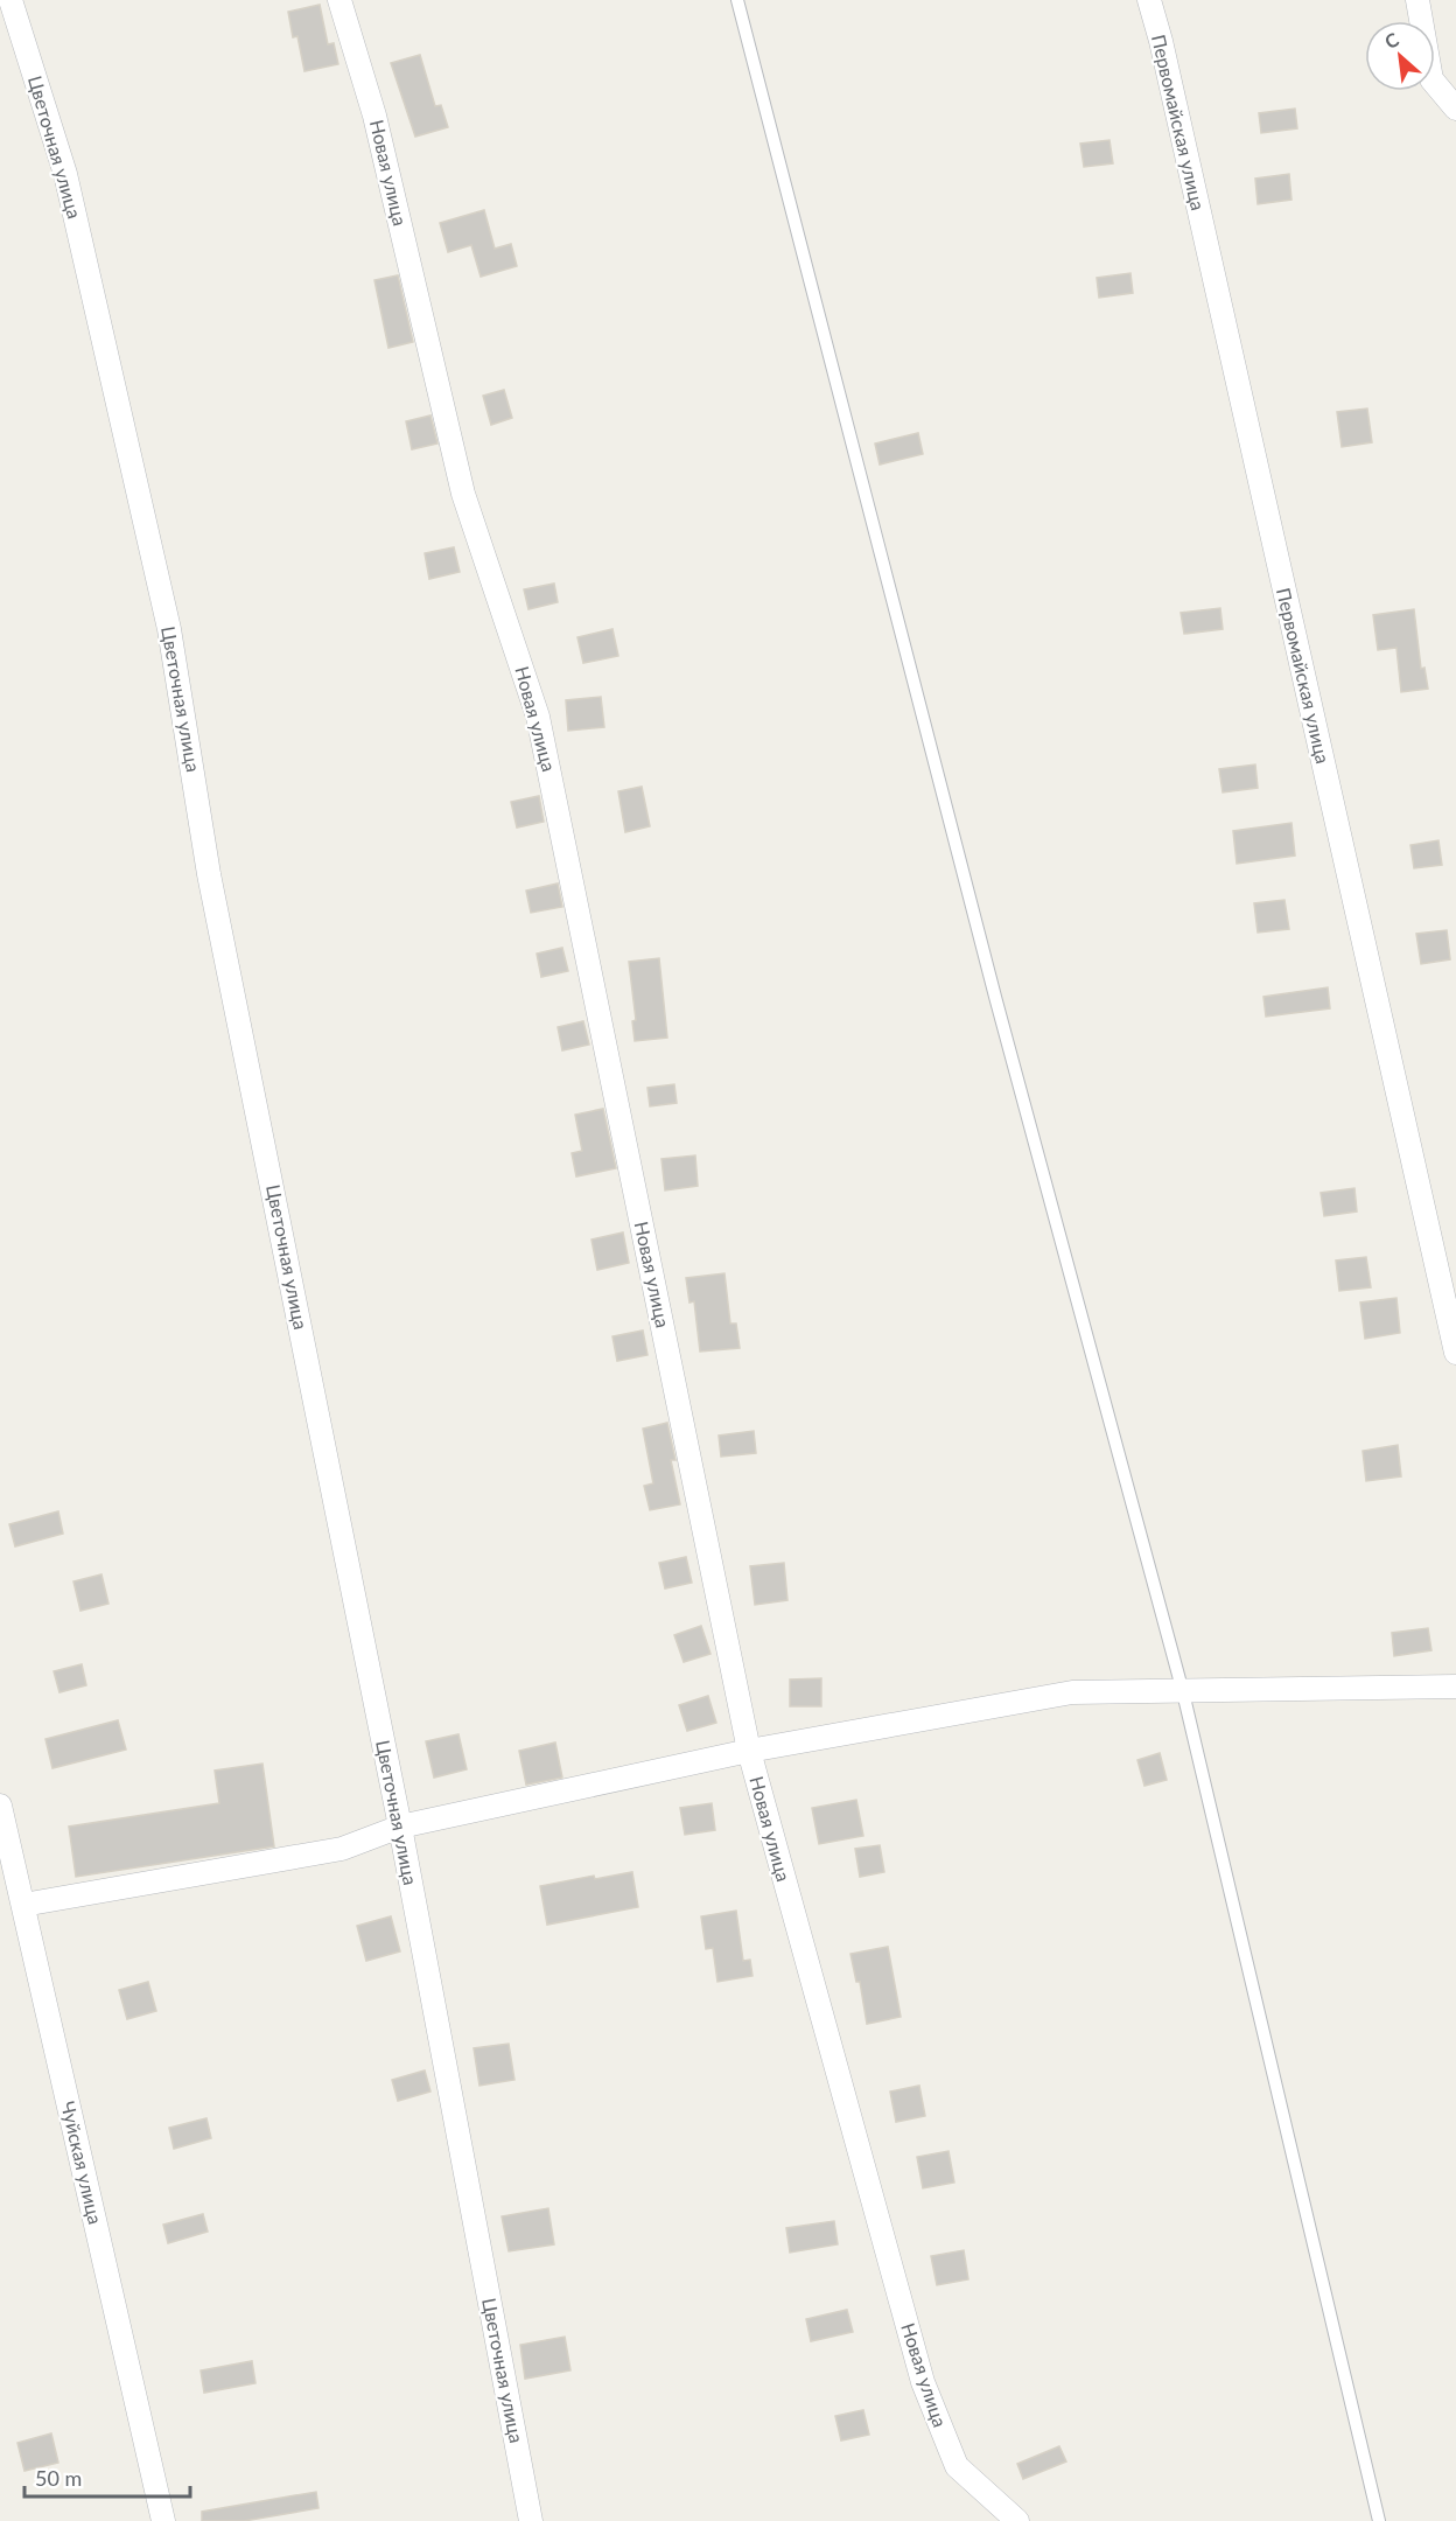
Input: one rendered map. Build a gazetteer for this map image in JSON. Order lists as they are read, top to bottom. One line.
{"streets":{"street":["Первомайская улица","Цветочная улица","Новая улица","Чуйская улица"]},"scale_bar":"50 m","north":"top left"}
